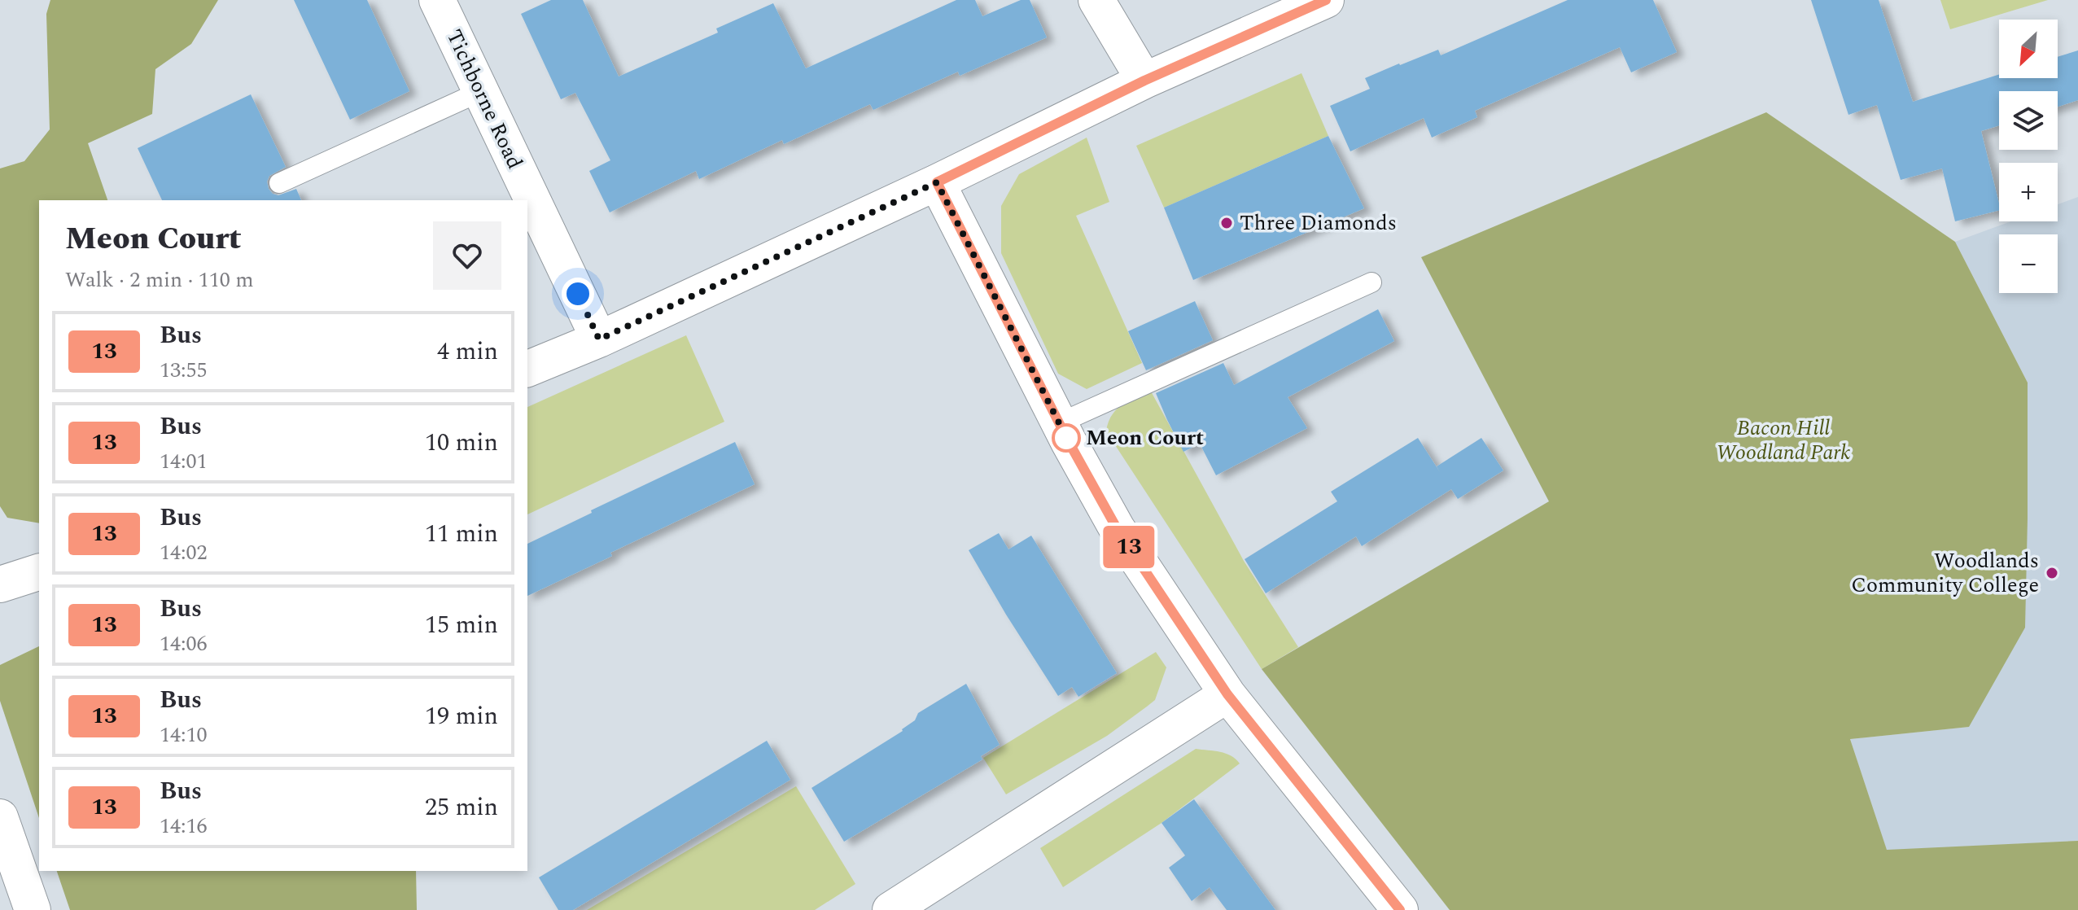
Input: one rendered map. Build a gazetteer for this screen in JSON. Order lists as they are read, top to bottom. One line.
{"streets":{"street":["Tichborne Road"]},"parks":["Bacon Hill Woodland Park"],"places":["Three Diamonds","Meon Court","Woodlands Community College"],"lines":["bus line 13"],"north":"bottom left","page":{"on_map":"13","map_buttons":["+","−"],"heading":["Meon Court","Walk · 2 min · 110 m"],"list":[{"mark":"13","name":"Bus","note":"13:55","value":"4 min"},{"mark":"13","name":"Bus","note":"14:01","value":"10 min"},{"mark":"13","name":"Bus","note":"14:02","value":"11 min"},{"mark":"13","name":"Bus","note":"14:06","value":"15 min"},{"mark":"13","name":"Bus","note":"14:10","value":"19 min"},{"mark":"13","name":"Bus","note":"14:16","value":"25 min"}]}}
